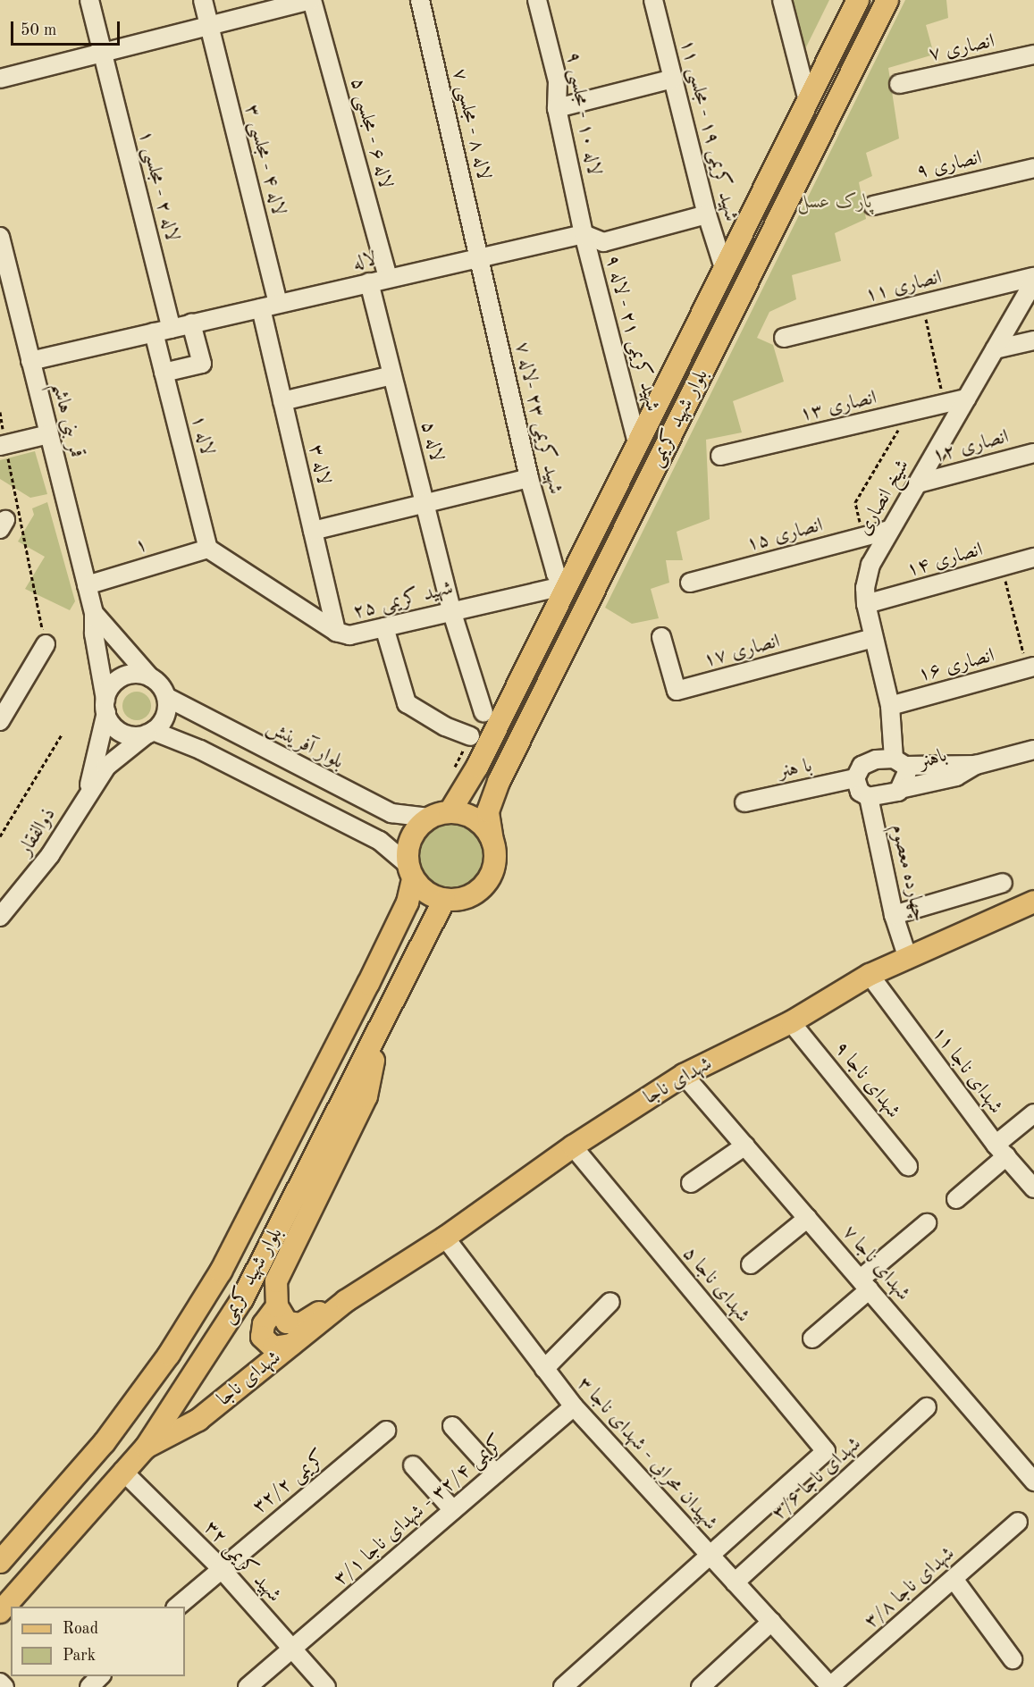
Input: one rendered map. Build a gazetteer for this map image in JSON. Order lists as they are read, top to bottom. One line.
{"streets":{"main road":["بلوار شهید کریمی","شهدای ناجا"],"street":["انصاری ۷","لاله ۱۰ - مجلسی ۹","لاله ۸ - مجلسی ۷","شهید کریمی ۱۹ - مجلسی ۱۱","لاله ۶ - مجلسی ۵","لاله ۴ - مجلسی ۳","انصاری ۹","لاله ۲ - مجلسی ۱","لاله","انصاری ۱۱","شهید کریمی ۲۱ - لاله ۹","انصاری ۱۳","شهید کریمی ۲۳ -لاله ۷","قمر بنی هاشم","لاله ۱","لاله ۵","انصاری ۱۲","لاله ۳","شیخ انصاری","انصاری ۱۵","۱","انصاری ۱۴","شهید کریمی ۲۵","انصاری ۱۷","انصاری ۱۶","بلوار آفرینش","باهنر","با هنر","ذوالفقار","چهارده معصوم","شهدای ناجا ۱۱","شهدای ناجا ۹","شهدای ناجا ۷","شهدای ناجا ۵","شهیدان محرابی - شهدای ناجا ۳","شهدای ناجا ۳/۶","کریمی ۳۲/۲","کریمی ۳۲/۴ - شهدای ناجا ۳/۱","شهید کریمی ۳۲","شهدای ناجا ۳/۸"]},"crossings":[["لاله ۱۰ - مجلسی ۹","لاله"],["لاله ۱۰ - مجلسی ۹","شهید کریمی ۲۱ - لاله ۹"],["لاله ۸ - مجلسی ۷","لاله"],["لاله ۸ - مجلسی ۷","شهید کریمی ۲۳ -لاله ۷"],["شهید کریمی ۱۹ - مجلسی ۱۱","لاله"],["شهید کریمی ۱۹ - مجلسی ۱۱","بلوار شهید کریمی"],["لاله ۶ - مجلسی ۵","لاله"],["لاله ۴ - مجلسی ۳","لاله"],["لاله ۲ - مجلسی ۱","لاله"],["لاله","شهید کریمی ۲۱ - لاله ۹"],["لاله","شهید کریمی ۲۳ -لاله ۷"],["لاله","قمر بنی هاشم"],["لاله","لاله ۱"],["لاله","لاله ۵"],["لاله","لاله ۳"],["شهید کریمی ۲۱ - لاله ۹","بلوار شهید کریمی"],["انصاری ۱۳","شیخ انصاری"],["شهید کریمی ۲۳ -لاله ۷","بلوار شهید کریمی"],["شهید کریمی ۲۳ -لاله ۷","شهید کریمی ۲۵"],["بلوار شهید کریمی","شهید کریمی ۲۵"],["بلوار شهید کریمی","بلوار آفرینش"],["بلوار شهید کریمی","شهدای ناجا"],["بلوار شهید کریمی","شهید کریمی ۳۲"],["قمر بنی هاشم","۱"],["لاله ۱","۱"],["لاله ۱","شهید کریمی ۲۵"],["لاله ۵","شهید کریمی ۲۵"],["انصاری ۱۲","شیخ انصاری"],["لاله ۳","شهید کریمی ۲۵"],["شیخ انصاری","انصاری ۱۵"],["شیخ انصاری","انصاری ۱۴"],["شیخ انصاری","انصاری ۱۷"],["شیخ انصاری","انصاری ۱۶"],["شیخ انصاری","باهنر"],["شیخ انصاری","با هنر"],["شیخ انصاری","چهارده معصوم"],["۱","شهید کریمی ۲۵"],["باهنر","با هنر"],["باهنر","چهارده معصوم"],["با هنر","چهارده معصوم"],["چهارده معصوم","شهدای ناجا"],["شهدای ناجا ۱۱","شهدای ناجا"],["شهدای ناجا ۹","شهدای ناجا"],["شهدای ناجا","شهدای ناجا ۷"],["شهدای ناجا","شهدای ناجا ۵"],["شهدای ناجا","شهیدان محرابی - شهدای ناجا ۳"],["شهدای ناجا ۵","شهیدان محرابی - شهدای ناجا ۳"],["شهیدان محرابی - شهدای ناجا ۳","شهدای ناجا ۳/۶"],["شهیدان محرابی - شهدای ناجا ۳","کریمی ۳۲/۴ - شهدای ناجا ۳/۱"],["شهیدان محرابی - شهدای ناجا ۳","شهدای ناجا ۳/۸"],["کریمی ۳۲/۲","شهید کریمی ۳۲"],["کریمی ۳۲/۴ - شهدای ناجا ۳/۱","شهید کریمی ۳۲"]],"parks":["پارک عسل"],"legend":["Road","Park"],"scale_bar":"50 m"}
